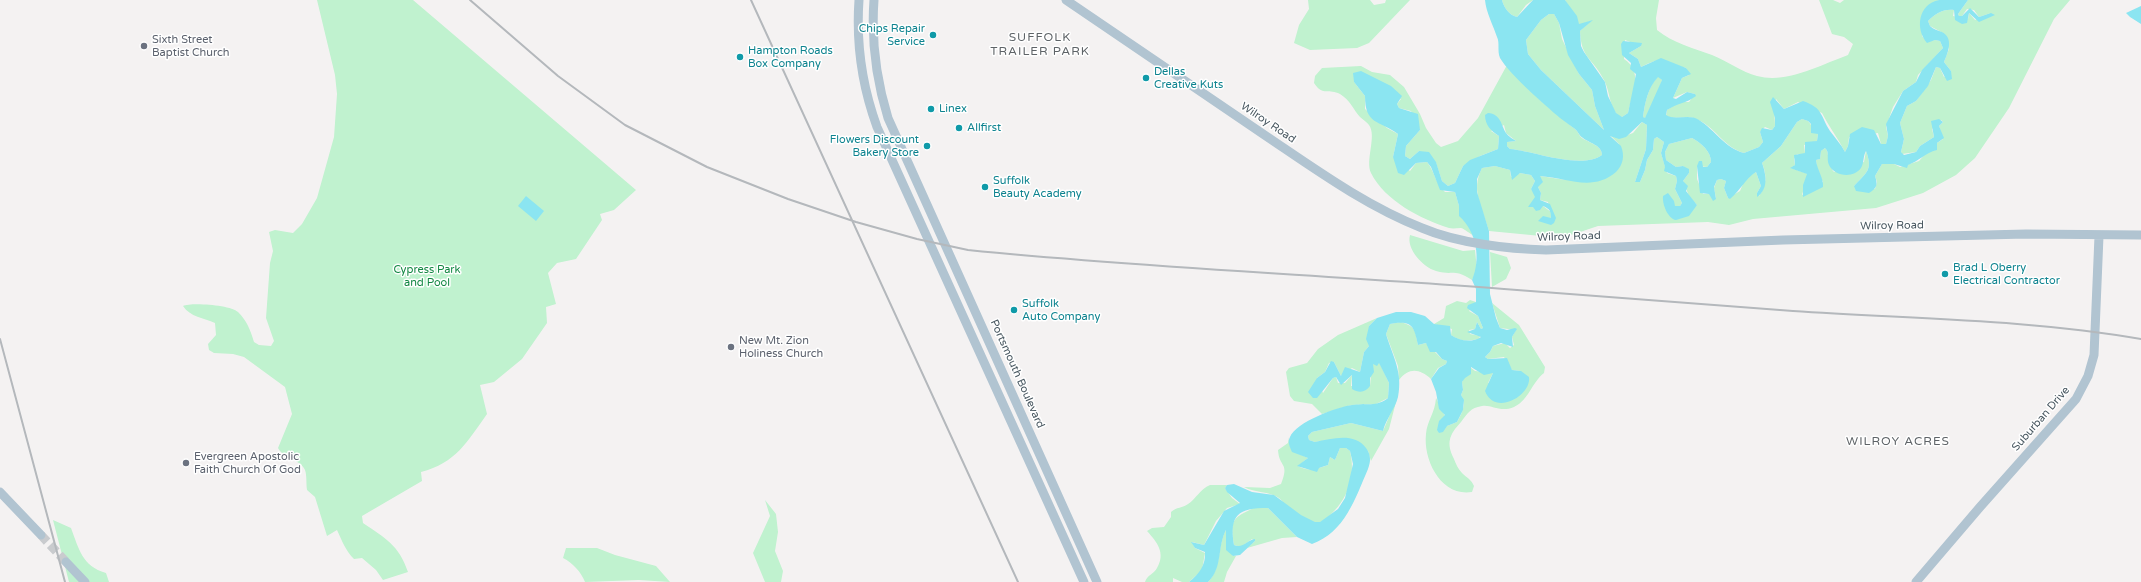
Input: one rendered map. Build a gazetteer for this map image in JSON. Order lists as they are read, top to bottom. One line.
{"streets":{"main road":["Wilroy Road","Portsmouth Boulevard","Suburban Drive"]},"crossings":[["Wilroy Road","Suburban Drive"]],"districts":["SUFFOLK TRAILER PARK","WILROY ACRES"],"parks":["Cypress Park and Pool"],"places":["Chips Repair Service","Sixth Street Baptist Church","Hampton Roads Box Company","Dellas Creative Kuts","Linex","Allfirst","Flowers Discount Bakery Store","Suffolk Beauty Academy","Brad L Oberry Electrical Contractor","Suffolk Auto Company","New Mt. Zion Holiness Church","Evergreen Apostolic Faith Church Of God"]}
